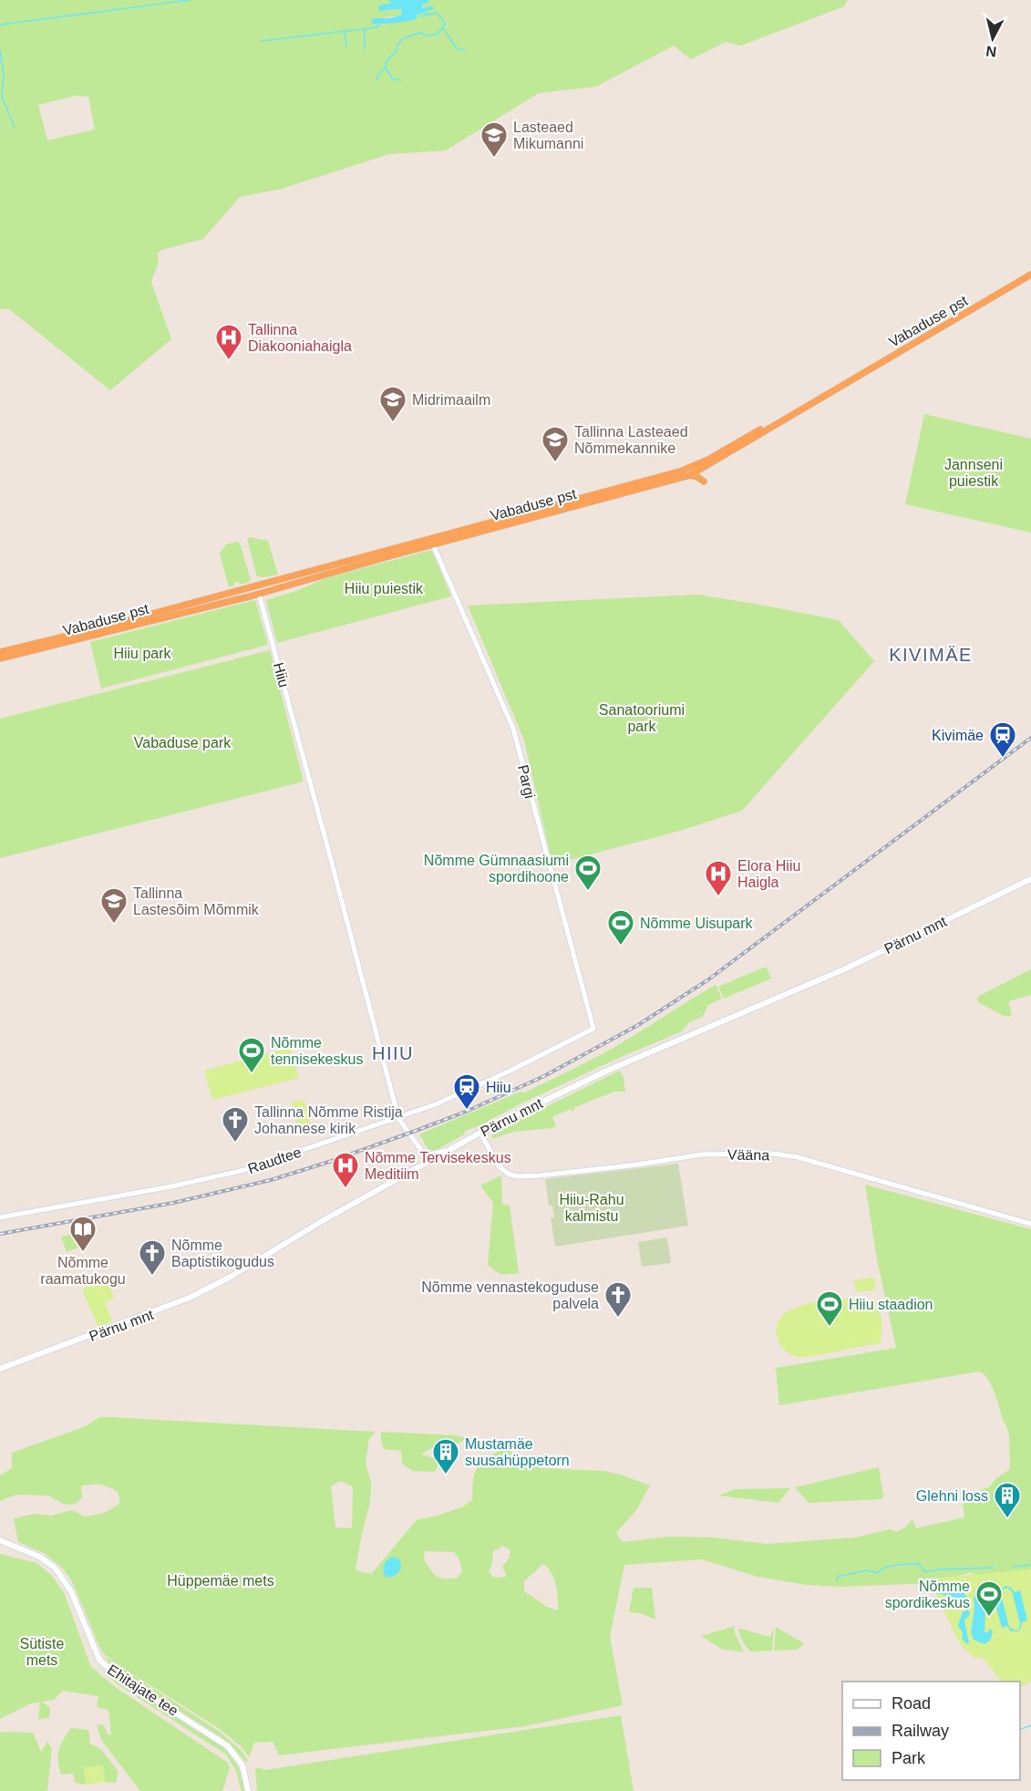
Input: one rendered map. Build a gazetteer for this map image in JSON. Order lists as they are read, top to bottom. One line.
{"streets":{"highway":["Vabaduse pst"],"main road":["Pärnu mnt","Ehitajate tee"],"street":["Hiiu","Pargi","Vääna","Raudtee"]},"crossings":[["Vabaduse pst","Hiiu"],["Vabaduse pst","Pargi"],["Hiiu","Pärnu mnt"],["Hiiu","Raudtee"],["Pargi","Raudtee"],["Pärnu mnt","Vääna"]],"districts":["KIVIMÄE","HIIU"],"parks":["Jannseni puiestik","Hiiu puiestik","Hiiu park","Sanatooriumi park","Vabaduse park","Hiiu-Rahu kalmistu","Hüppemäe mets","Sütiste mets"],"places":{"school or university":["Lasteaed Mikumanni","Midrimaailm","Tallinna Lasteaed Nõmmekannike","Tallinna Lastesõim Mõmmik"],"hospital":["Tallinna Diakooniahaigla","Elora Hiiu Haigla","Nõmme Tervisekeskus Meditiim"],"station":["Kivimäe","Hiiu"],"sports":["Nõmme Gümnaasiumi spordihoone","Nõmme Uisupark","Nõmme tennisekeskus","Hiiu staadion","Nõmme spordikeskus"],"church":["Tallinna Nõmme Ristija Johannese kirik","Nõmme Baptistikogudus","Nõmme vennastekoguduse palvela"],"library":["Nõmme raamatukogu"],"building":["Mustamäe suusahüppetorn","Glehni loss"]},"legend":["Road","Railway","Park"],"north":"bottom"}
